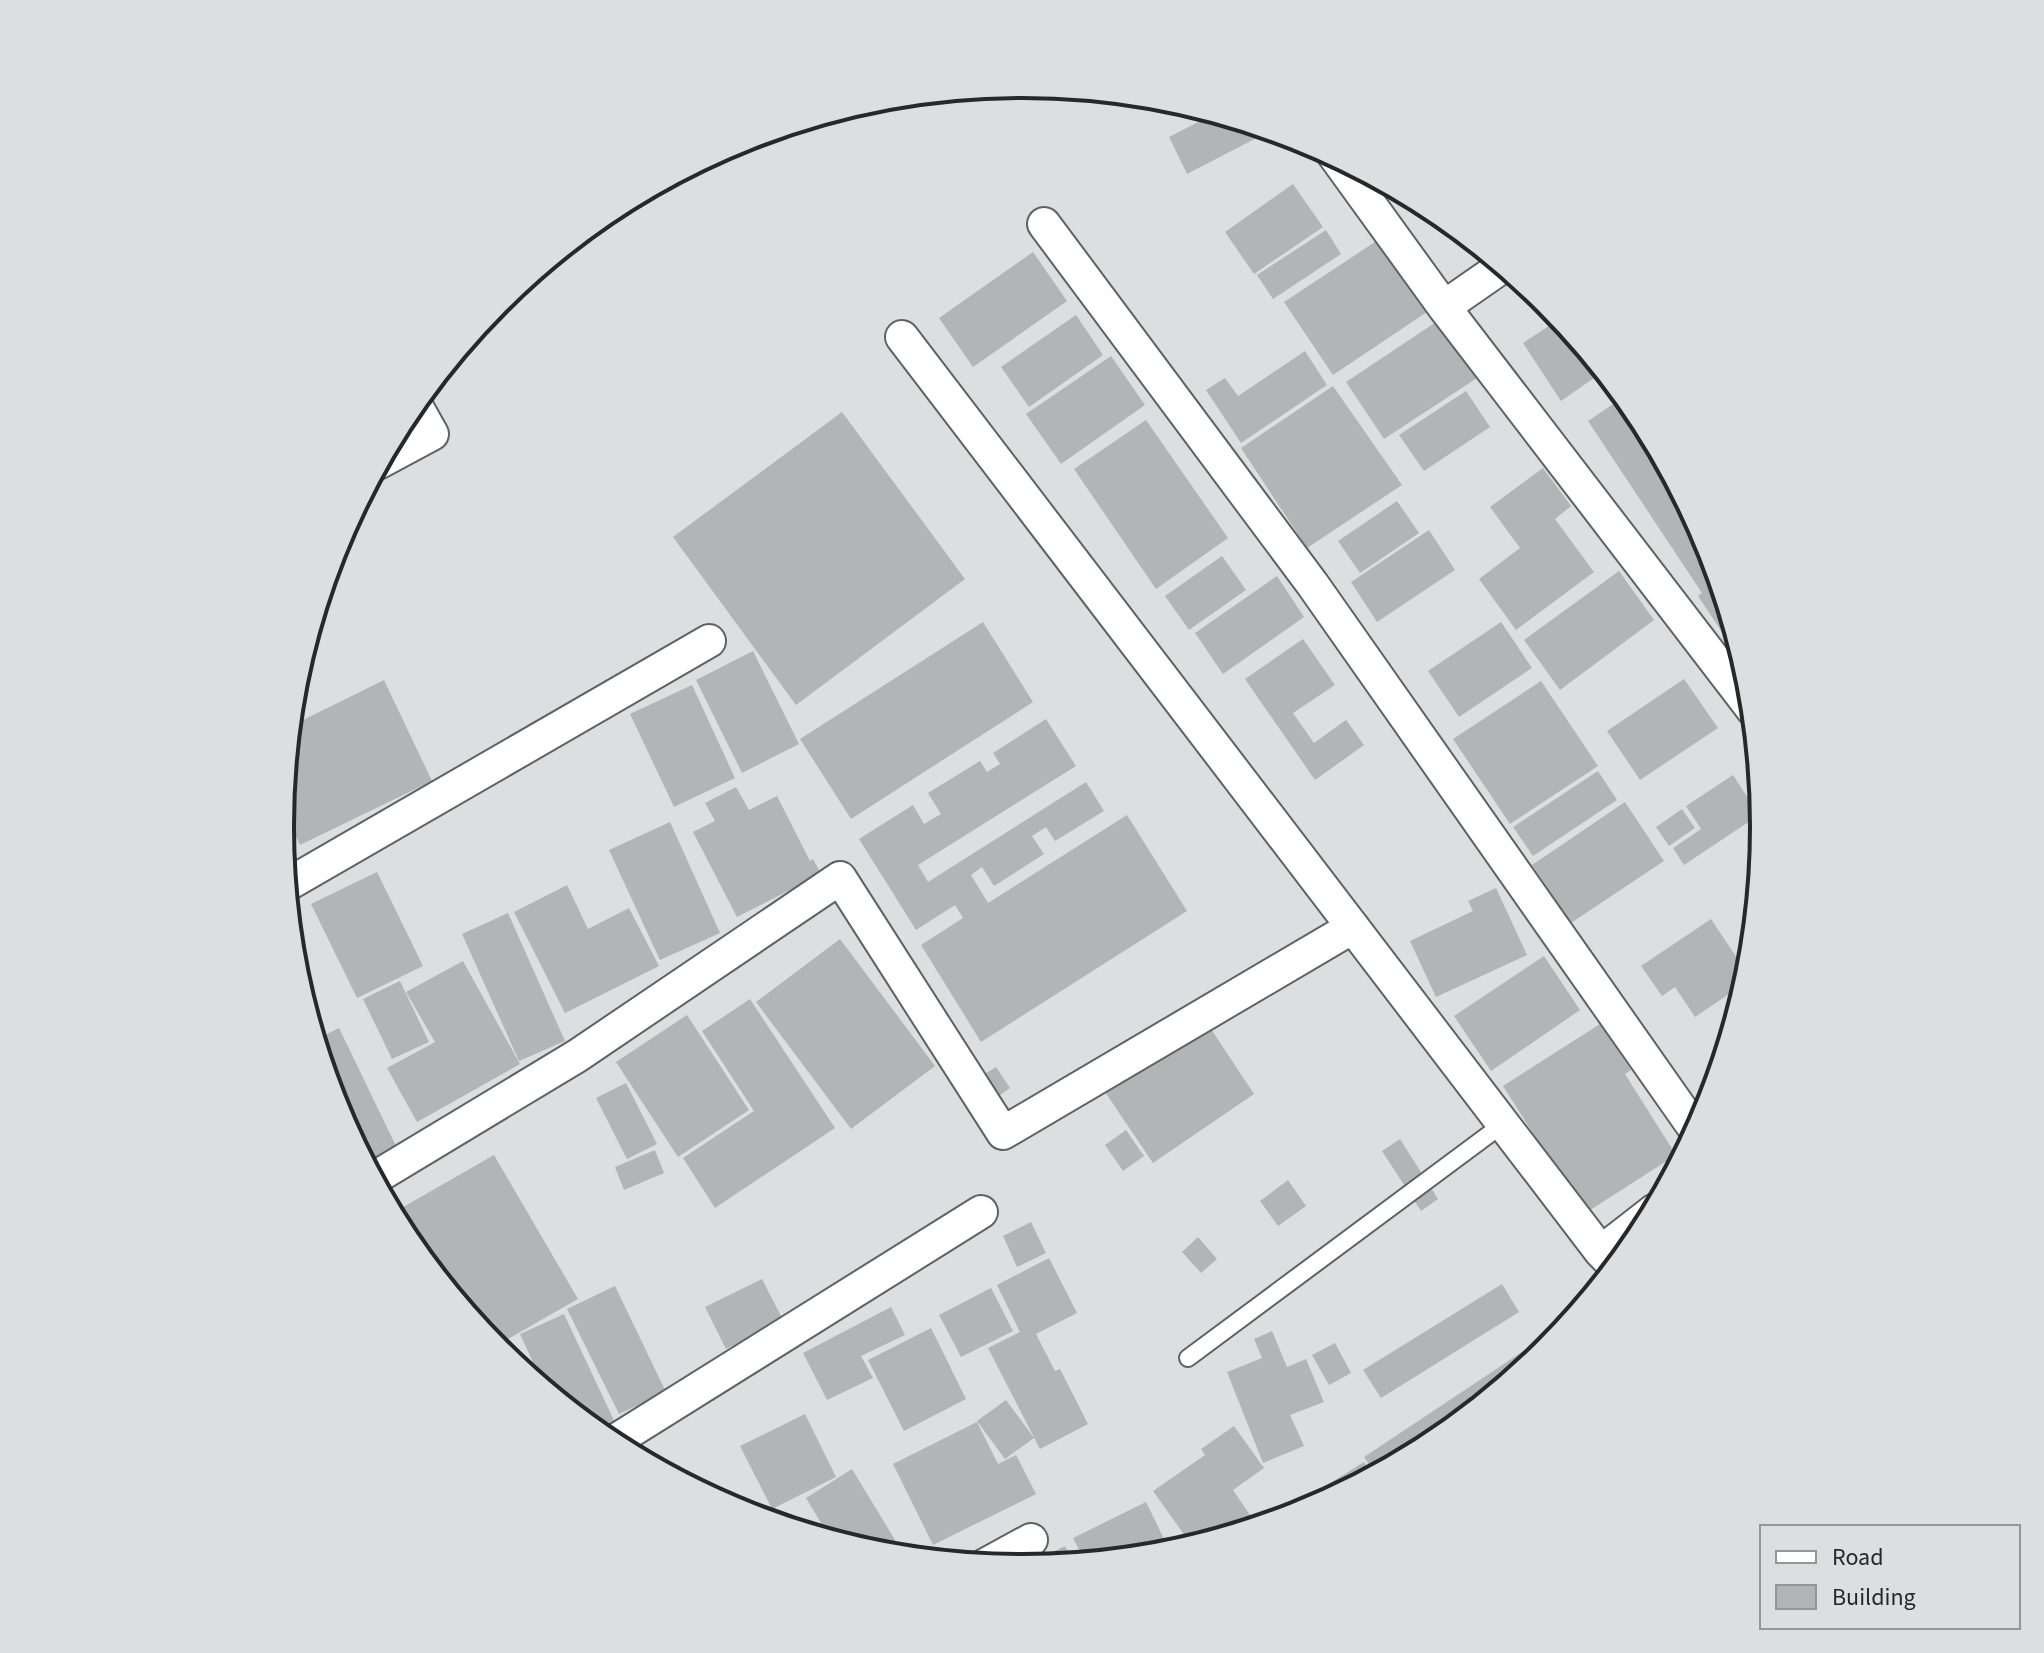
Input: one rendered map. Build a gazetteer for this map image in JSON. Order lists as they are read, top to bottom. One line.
{"legend":["Road","Building"]}
